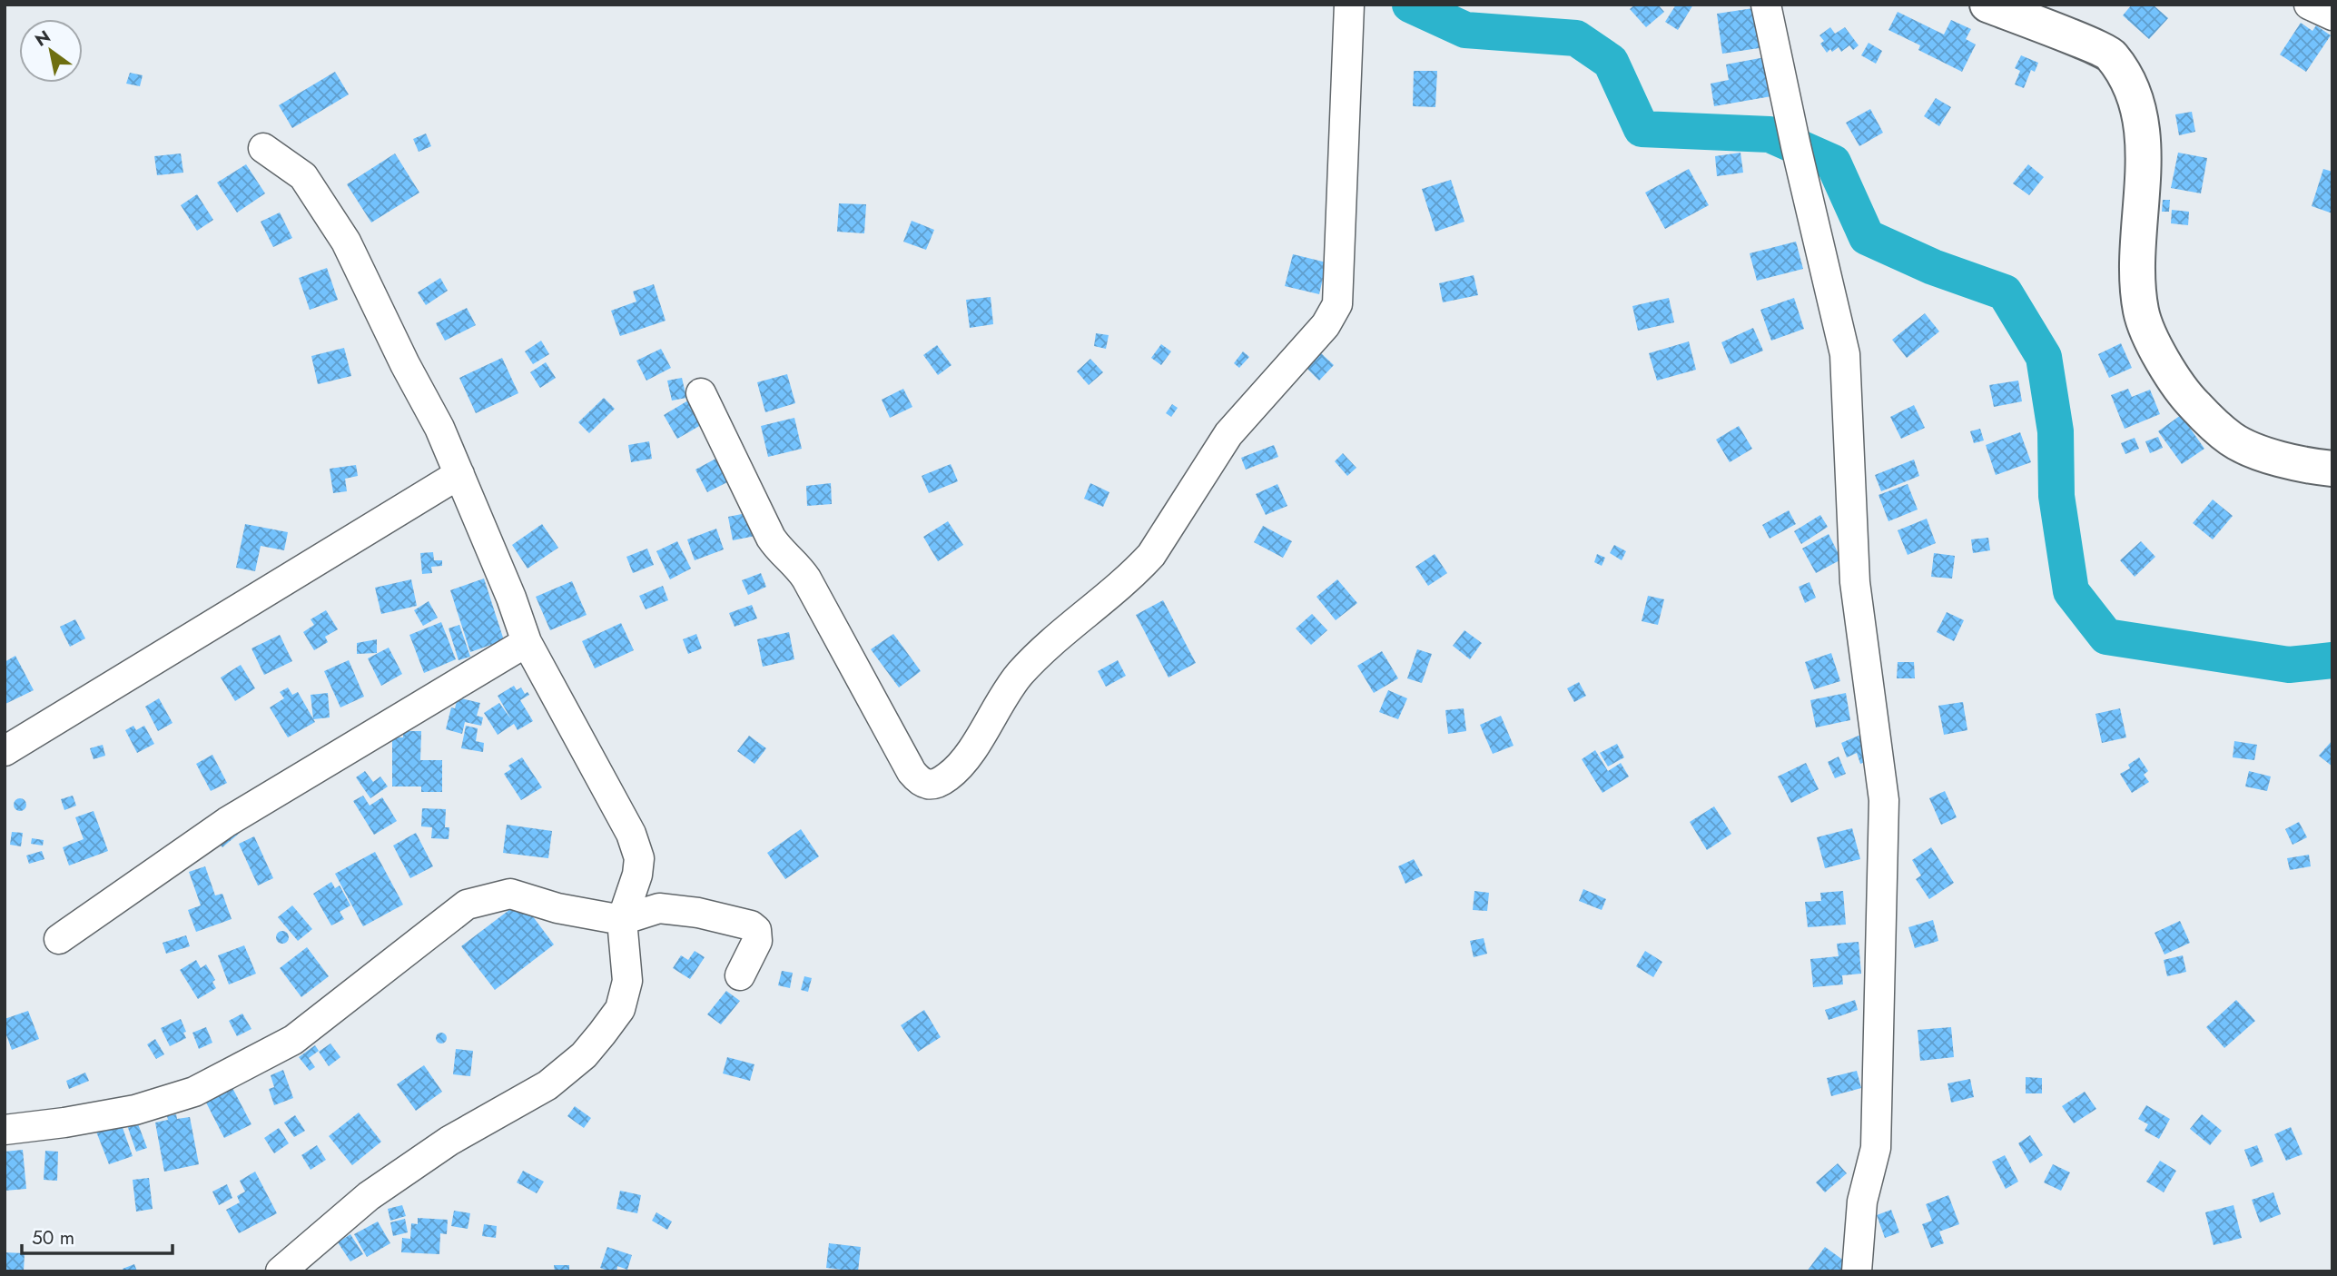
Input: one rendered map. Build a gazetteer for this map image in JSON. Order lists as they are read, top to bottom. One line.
{"scale_bar":"50 m","north":"top left"}
